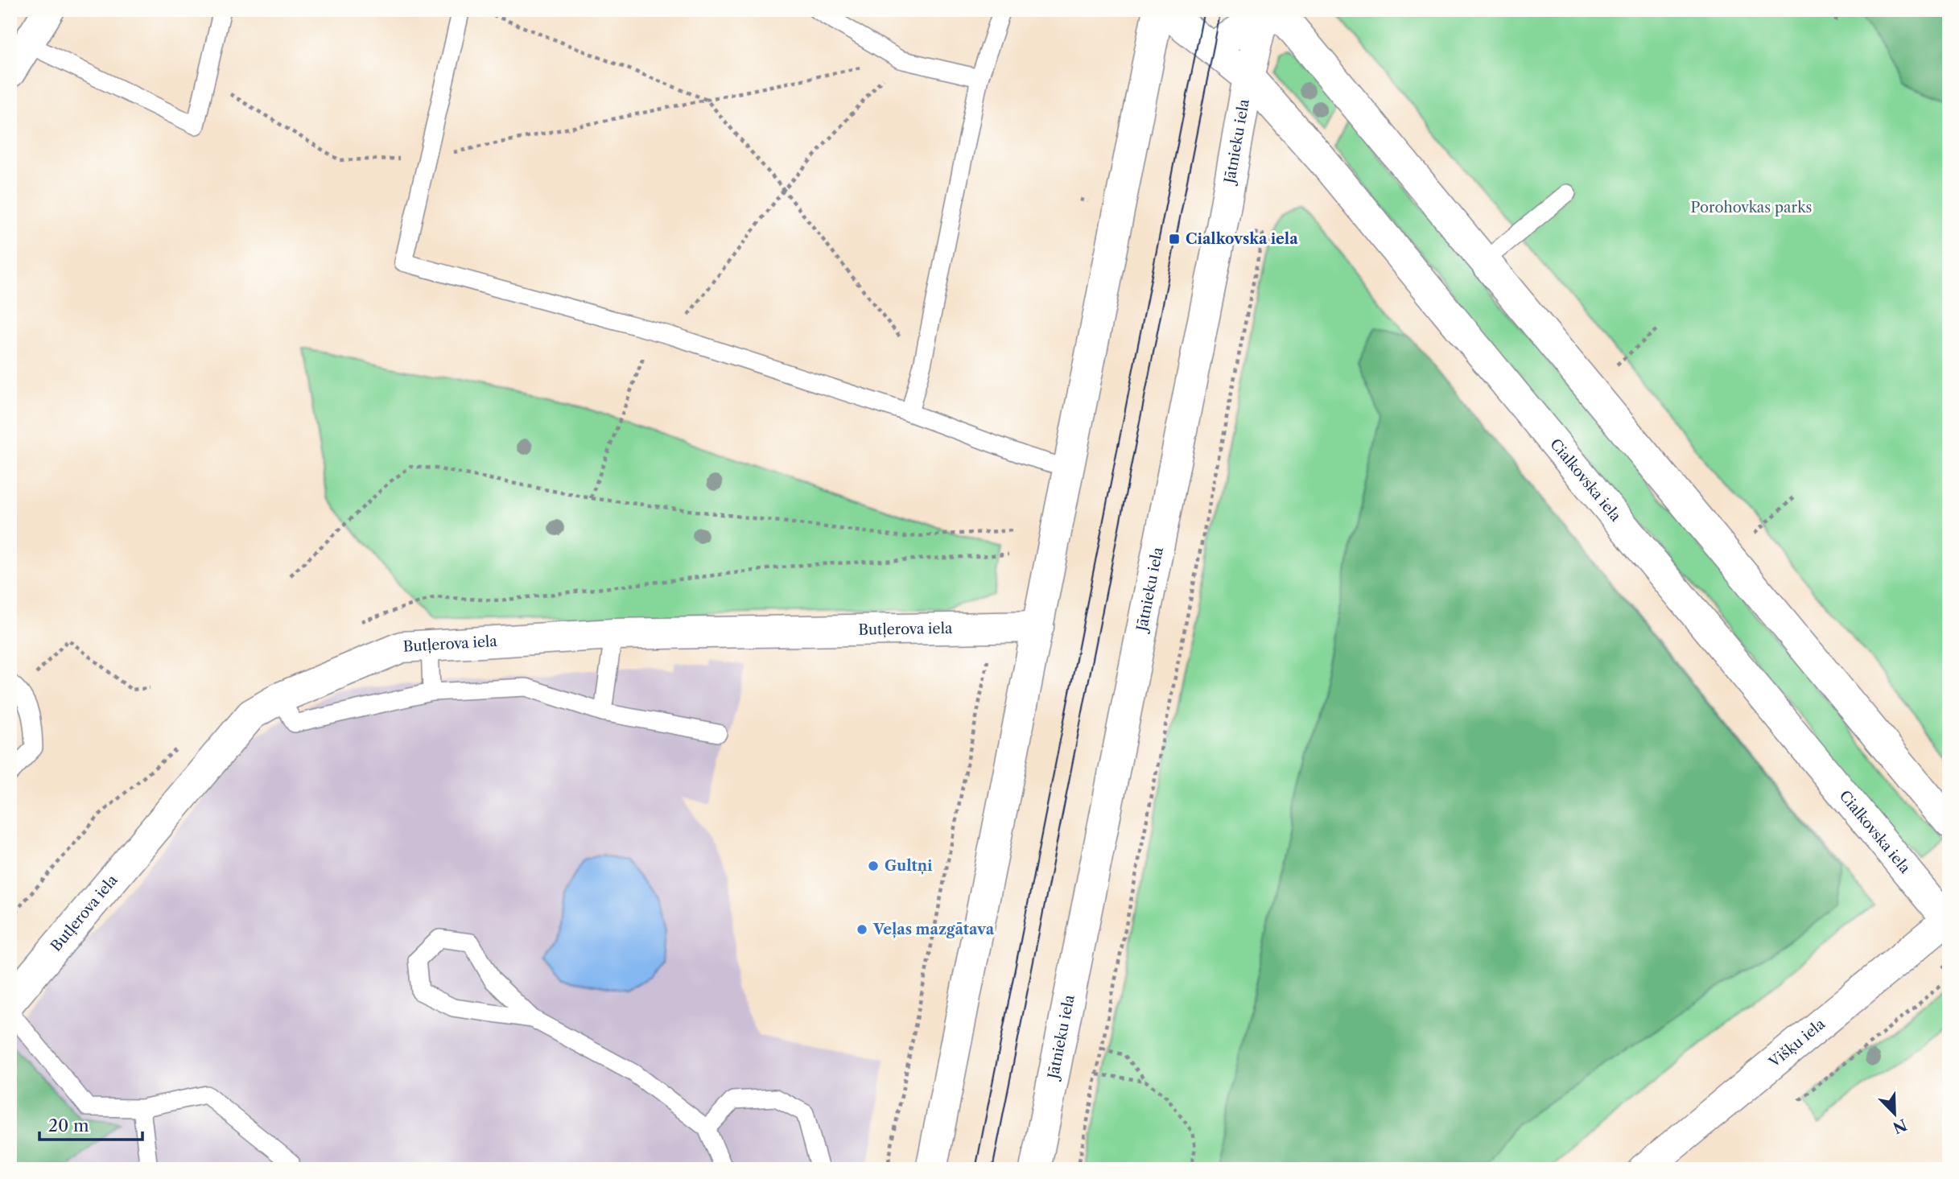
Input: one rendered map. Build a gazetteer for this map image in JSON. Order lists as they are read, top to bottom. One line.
{"streets":{"street":["Jātnieku iela","Cialkovska iela","Butļerova iela","Višķu iela"]},"crossings":[["Jātnieku iela","Cialkovska iela"],["Cialkovska iela","Višķu iela"]],"parks":["Porohovkas parks"],"places":{"transit":["Cialkovska iela"],"other":["Gultņi","Veļas mazgātava"]},"scale_bar":"20 m","north":"bottom right"}
